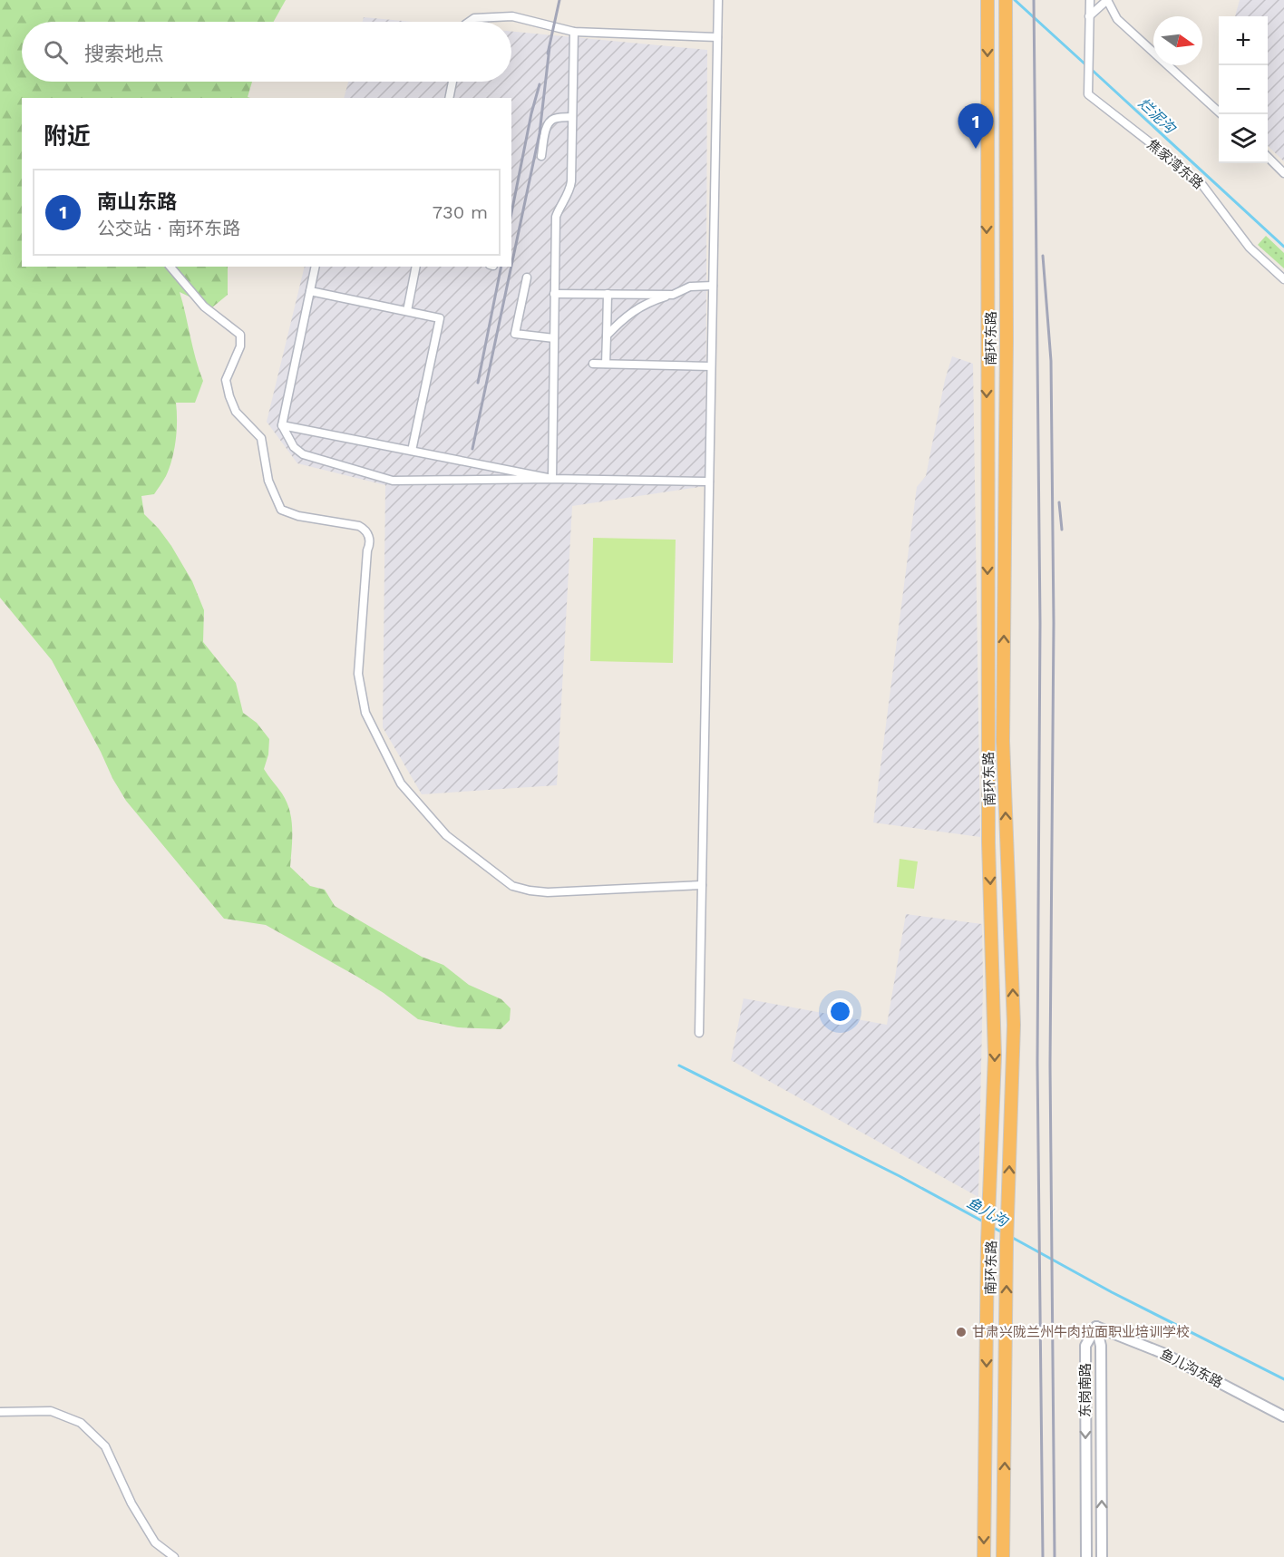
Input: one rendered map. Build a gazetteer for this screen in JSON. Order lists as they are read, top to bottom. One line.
{"streets":{"highway":["南环东路"],"street":["焦家湾东路","鱼儿沟东路","东岗南路"]},"crossings":[["鱼儿沟东路","东岗南路"]],"water":["烂泥沟","鱼儿沟"],"places":["甘肃兴陇兰州牛肉拉面职业培训学校"],"north":"right","page":{"map_buttons":["+","−"],"search":"搜索地点","heading":"附近","pins":"1","list":[{"mark":"1","name":"南山东路","note":"公交站 · 南环东路","value":"730 m"}]}}
